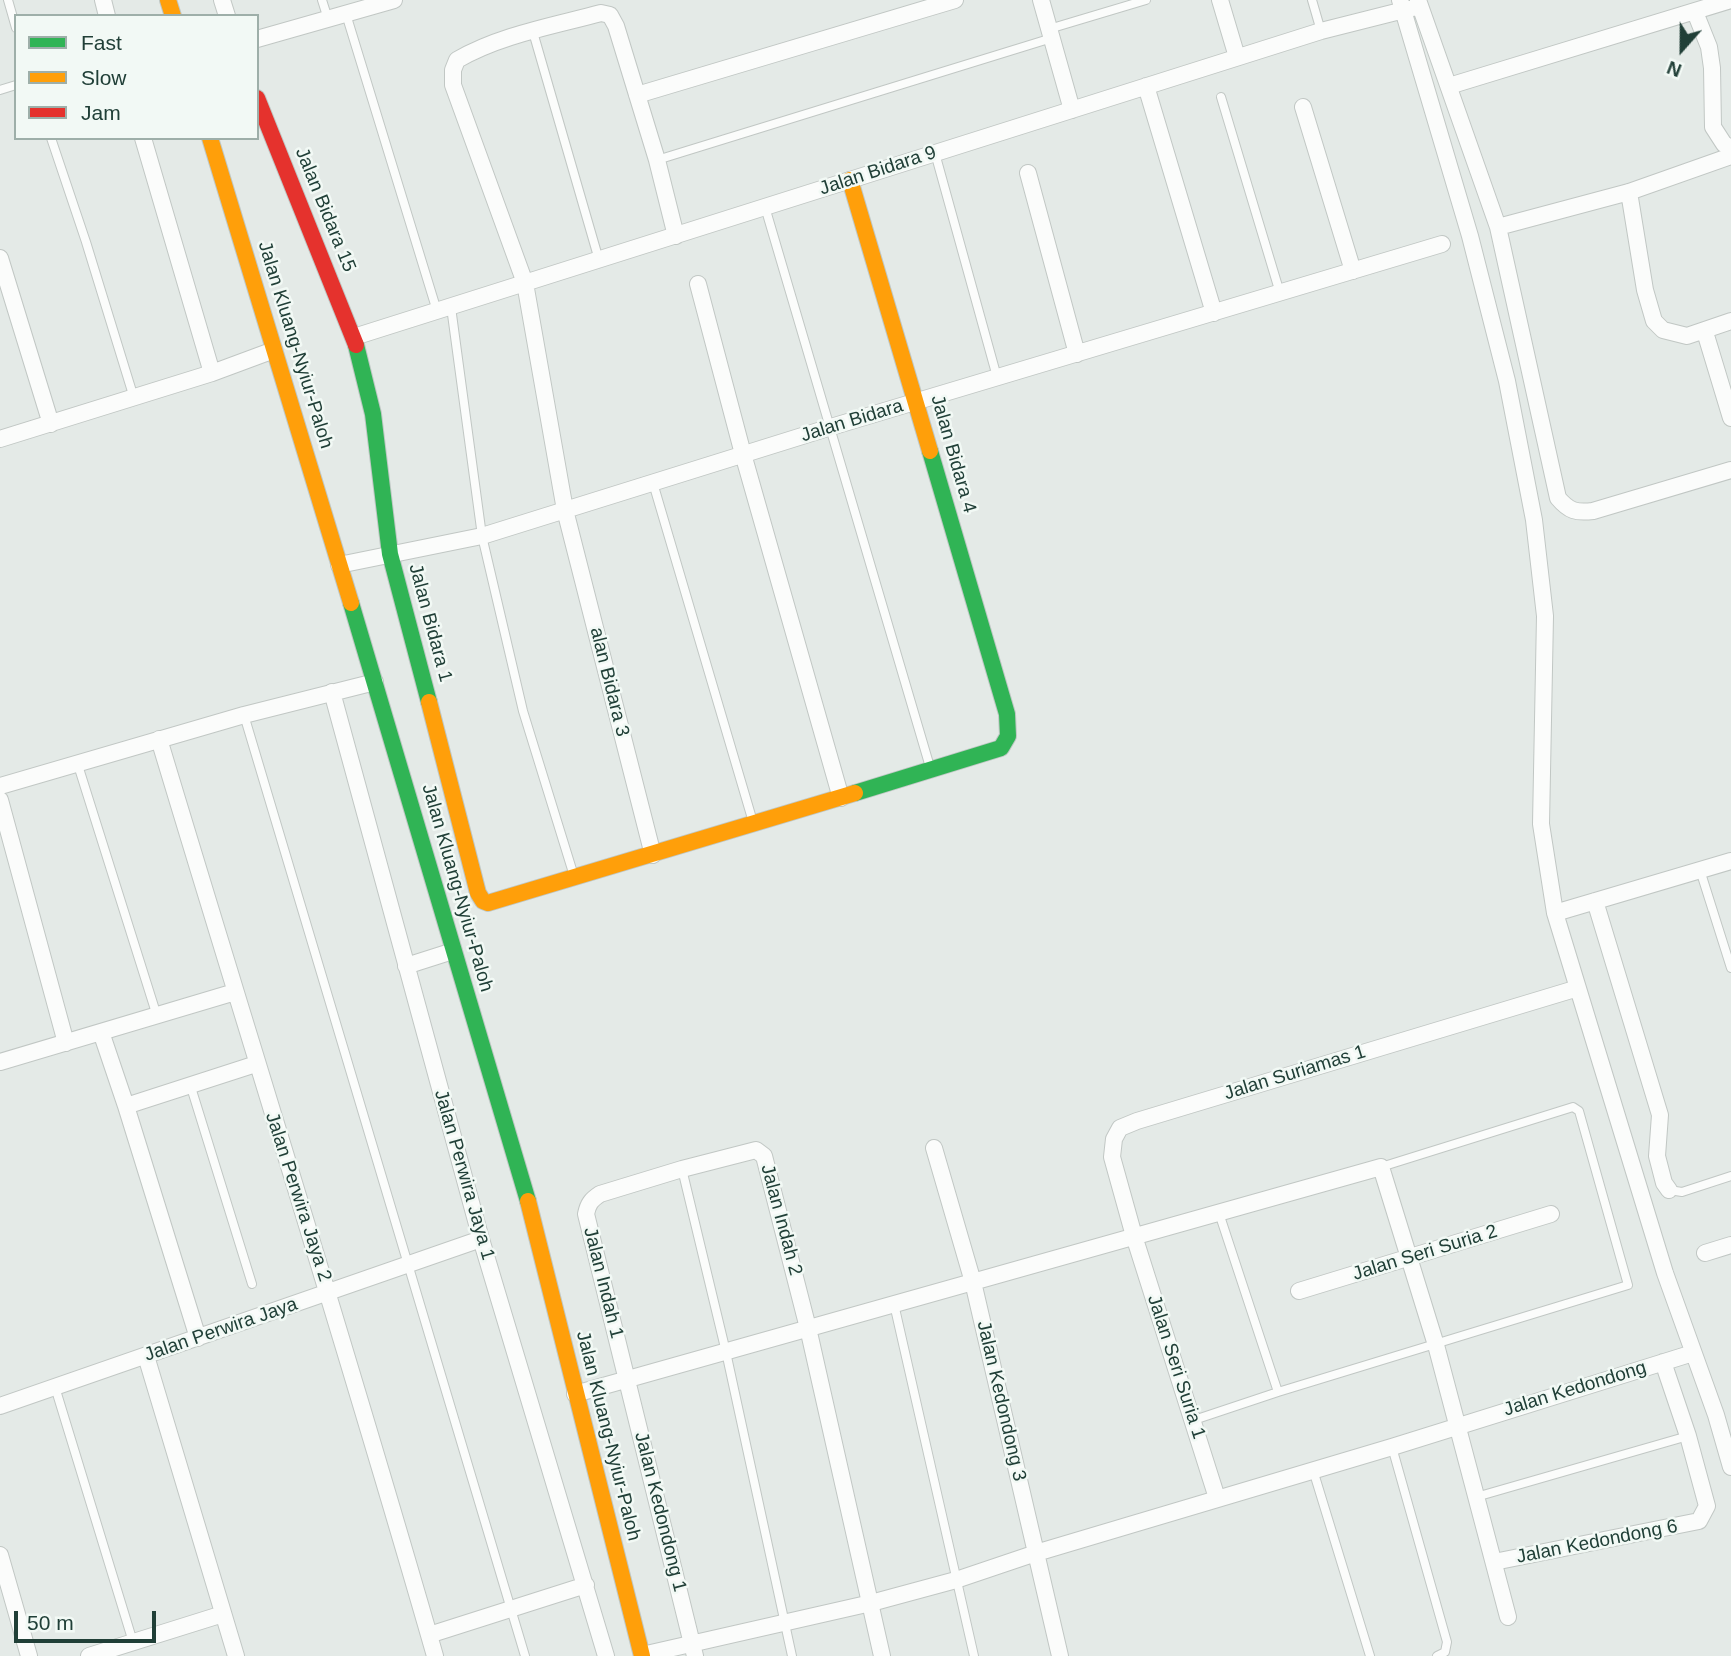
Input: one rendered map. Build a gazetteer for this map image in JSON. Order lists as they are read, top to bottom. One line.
{"streets":{"street":["Jalan Bidara 9","Jalan Bidara 15","Jalan Kluang-Nyiur-Paloh","Jalan Bidara","Jalan Bidara 4","Jalan Bidara 1","alan Bidara 3","Jalan Suriamas 1","Jalan Perwira Jaya 1","Jalan Perwira Jaya 2","Jalan Indah 2","Jalan Seri Suria 2","Jalan Indah 1","Jalan Perwira Jaya","Jalan Seri Suria 1","Jalan Kedondong","Jalan Kedondong 3","Jalan Kedondong 1","Jalan Kedondong 6"]},"crossings":[["Jalan Bidara 9","Jalan Bidara 15"],["Jalan Bidara 9","Jalan Bidara 4"],["Jalan Bidara 9","Jalan Bidara 1"],["Jalan Bidara 9","alan Bidara 3"],["Jalan Bidara 15","Jalan Bidara 1"],["Jalan Kluang-Nyiur-Paloh","Jalan Bidara"],["Jalan Kluang-Nyiur-Paloh","Jalan Kedondong"],["Jalan Bidara","Jalan Bidara 4"],["Jalan Bidara","Jalan Bidara 1"],["Jalan Bidara","alan Bidara 3"],["Jalan Suriamas 1","Jalan Seri Suria 1"],["Jalan Perwira Jaya 1","Jalan Perwira Jaya"],["Jalan Perwira Jaya 2","Jalan Perwira Jaya"],["Jalan Indah 2","Jalan Indah 1"],["Jalan Indah 1","Jalan Kedondong 1"],["Jalan Seri Suria 1","Jalan Kedondong"],["Jalan Kedondong","Jalan Kedondong 3"],["Jalan Kedondong","Jalan Kedondong 1"],["Jalan Kedondong","Jalan Kedondong 6"]],"legend":["Fast","Slow","Jam"],"scale_bar":"50 m","north":"bottom"}
